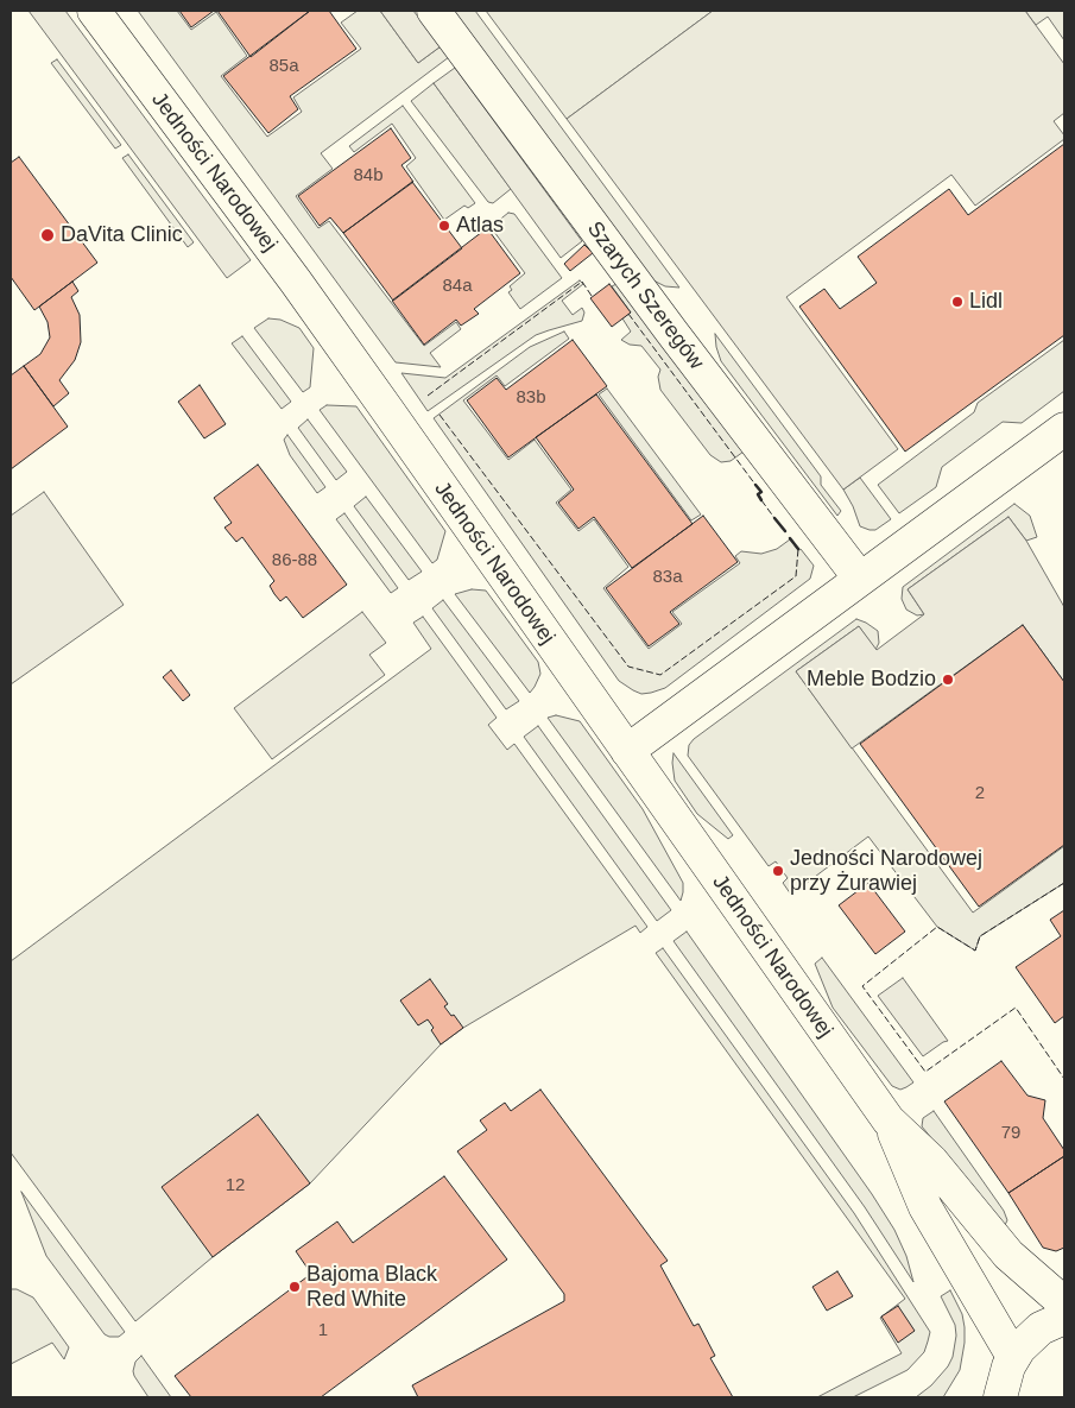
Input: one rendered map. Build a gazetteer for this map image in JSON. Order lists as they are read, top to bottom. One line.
{"streets":{"street":["Jedności Narodowej","Szarych Szeregów"]},"places":["Atlas","DaVita Clinic","Lidl","Meble Bodzio","Jedności Narodowej przy Żurawiej","Bajoma Black Red White"],"house_numbers":["85a","84b","84a","83b","86-88","83a","2","79","12","1"]}
